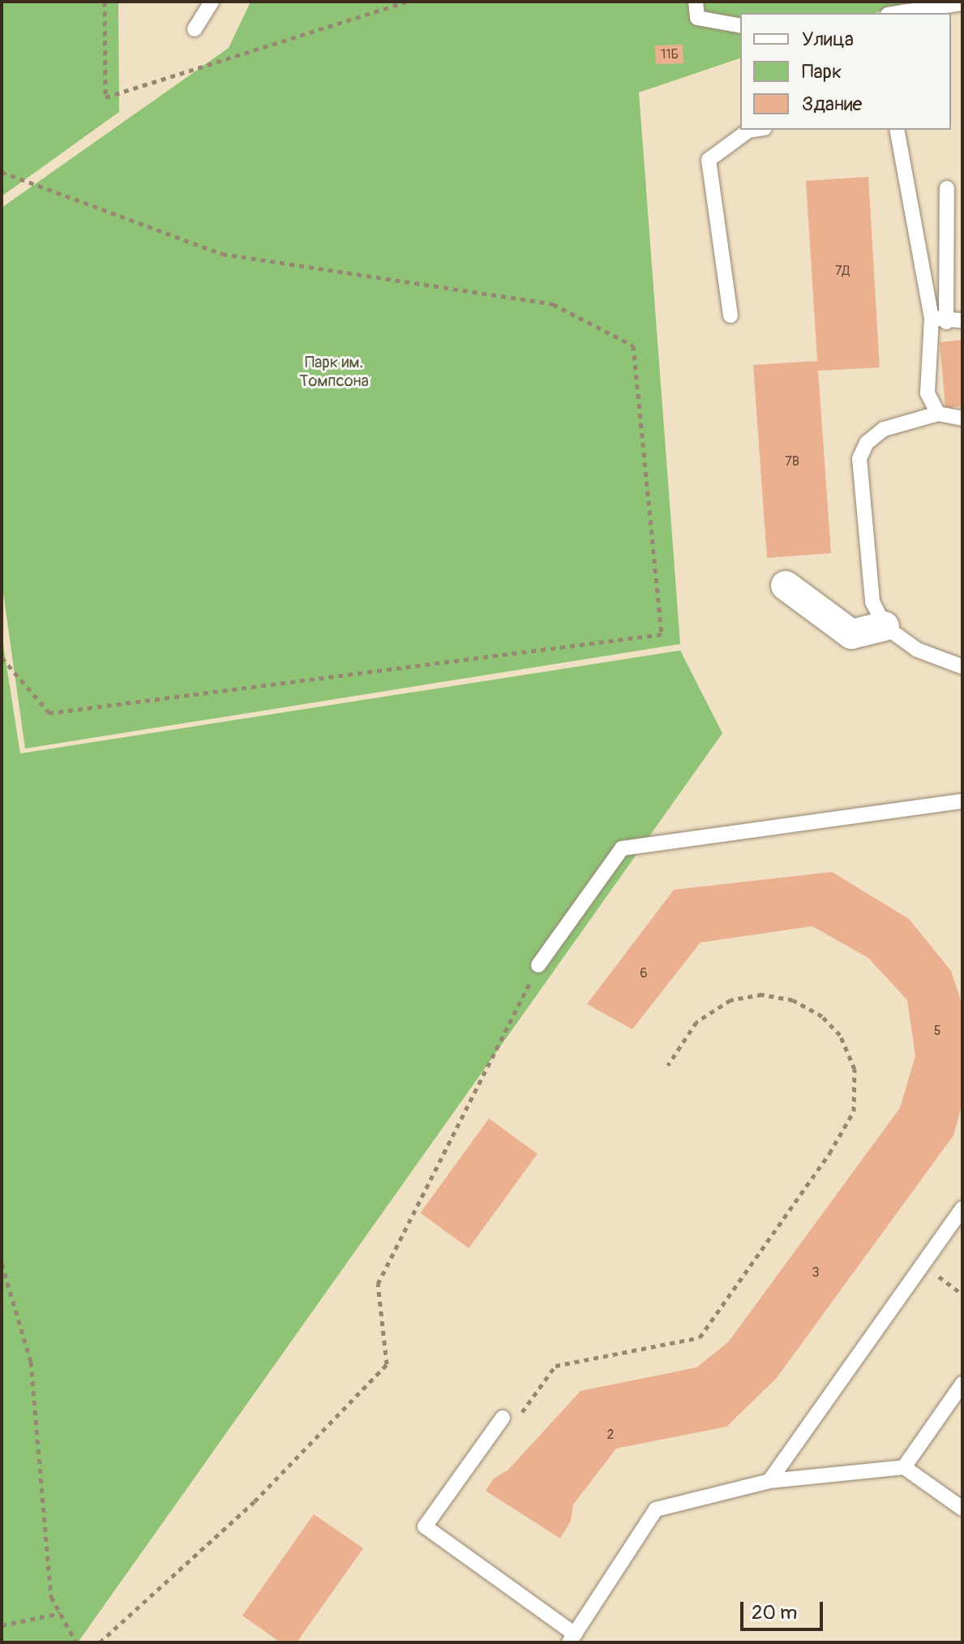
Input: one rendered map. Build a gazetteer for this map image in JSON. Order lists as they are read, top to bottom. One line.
{"parks":["Парк им. Томпсона"],"house_numbers":["11Б","7Д","7В","6","5","3","2"],"legend":["Улица","Парк","Здание"],"scale_bar":"20 m"}
